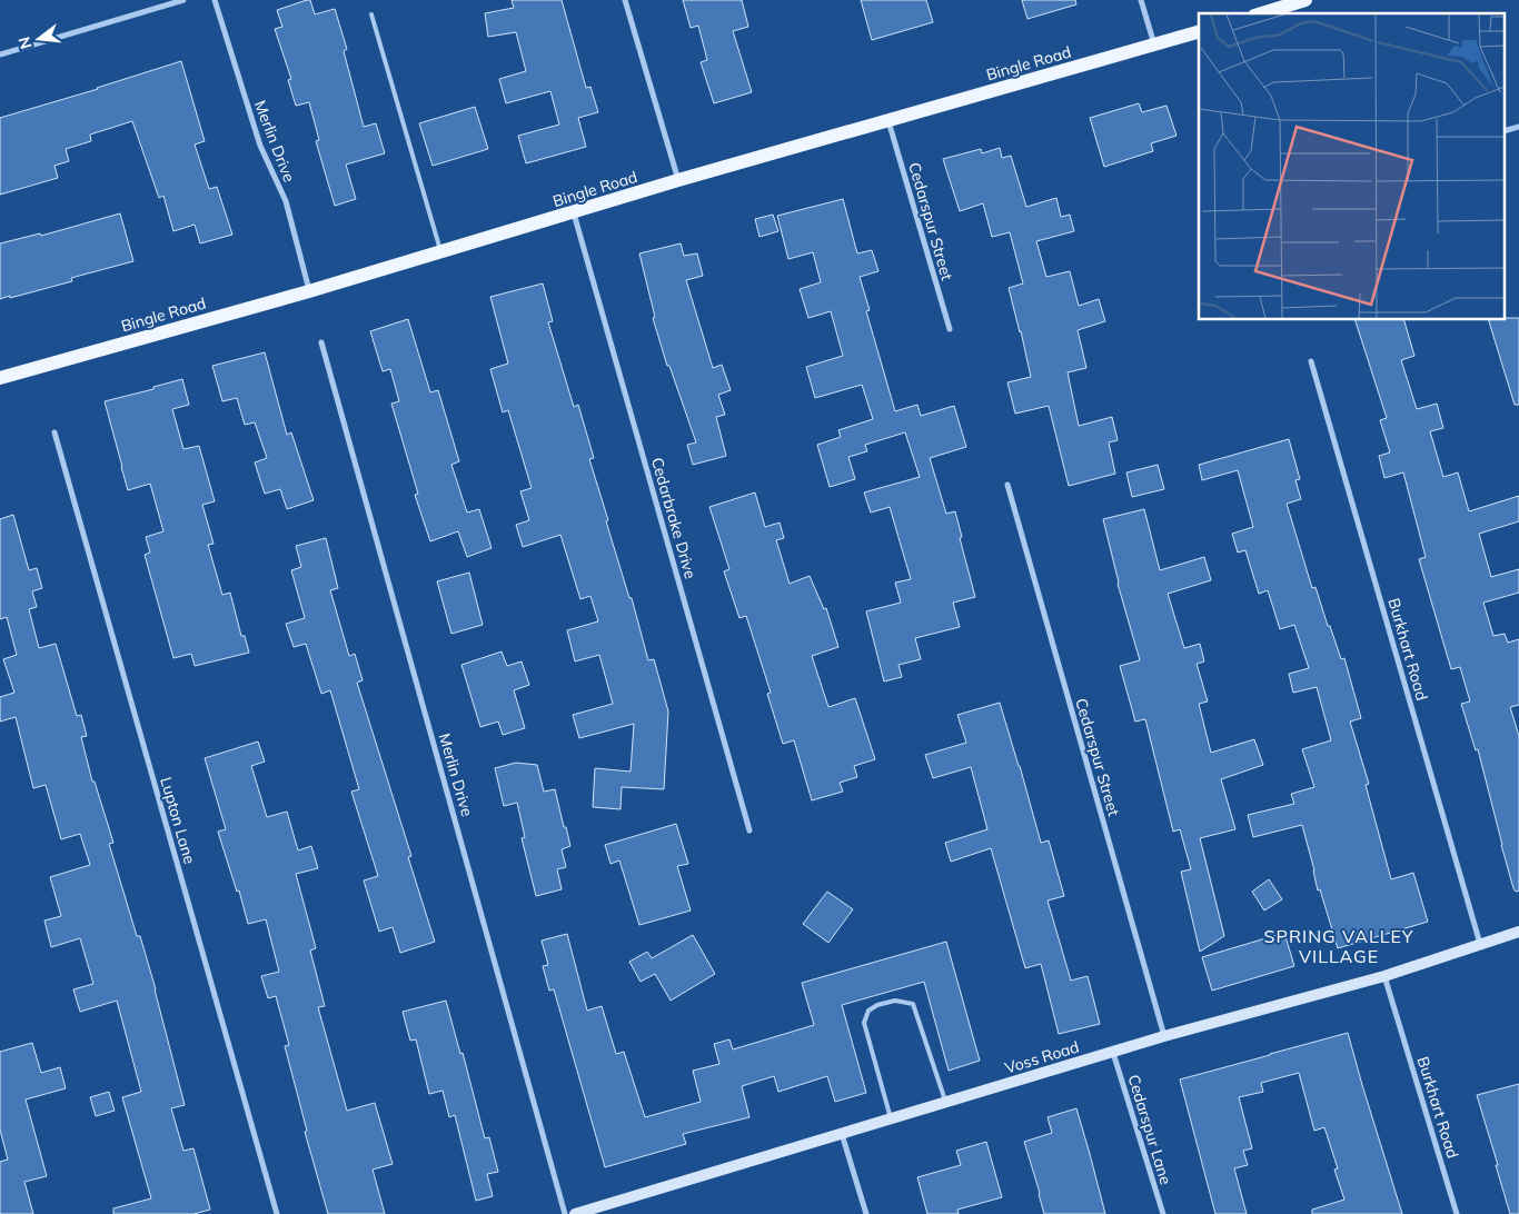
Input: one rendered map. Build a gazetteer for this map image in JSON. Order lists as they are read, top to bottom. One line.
{"streets":{"main road":["Bingle Road"],"street":["Merlin Drive","Cedarspur Street","Cedarbrake Drive","Burkhart Road","Lupton Lane","Voss Road","Cedarspur Lane"]},"crossings":[["Bingle Road","Merlin Drive"],["Bingle Road","Cedarspur Street"],["Bingle Road","Cedarbrake Drive"],["Cedarspur Street","Voss Road"],["Burkhart Road","Voss Road"],["Voss Road","Cedarspur Lane"]],"districts":["SPRING VALLEY VILLAGE"],"north":"left"}
